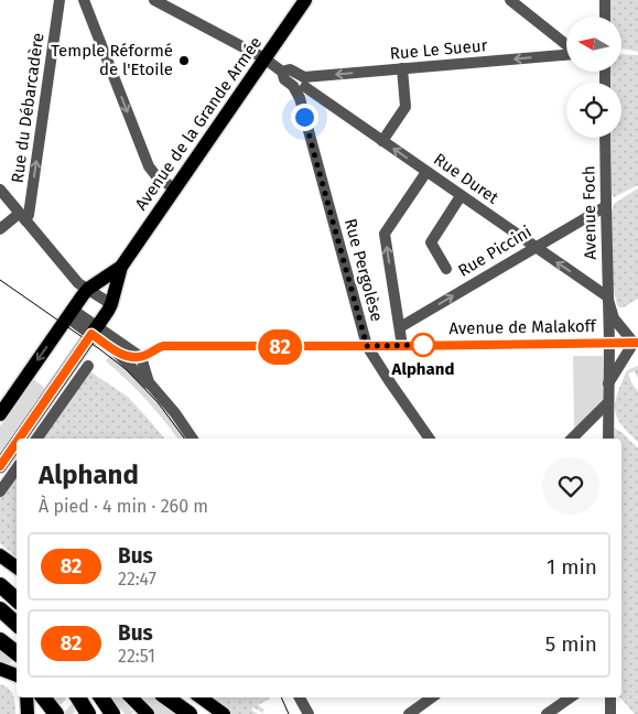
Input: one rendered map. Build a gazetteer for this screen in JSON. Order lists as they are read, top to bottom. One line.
{"streets":{"main road":["Avenue de la Grande Armée"],"street":["Rue Le Sueur","Rue du Débarcadère","Rue Duret","Avenue Foch","Rue Piccini","Rue Pergolèse","Avenue de Malakoff"]},"crossings":[["Rue Le Sueur","Rue Duret"],["Rue Le Sueur","Rue Pergolèse"],["Rue Duret","Avenue Foch"],["Rue Duret","Rue Piccini"],["Rue Duret","Rue Pergolèse"],["Avenue Foch","Rue Piccini"],["Avenue Foch","Avenue de Malakoff"],["Rue Pergolèse","Avenue de Malakoff"]],"one_way":["Rue Le Sueur","Rue du Débarcadère","Rue Duret","Rue Piccini"],"places":["Temple Réformé de l'Etoile","Alphand"],"lines":["bus line 82"],"north":"left","page":{"on_map":"82","heading":["Alphand","À pied · 4 min · 260 m"],"list":[{"mark":"82","name":"Bus","note":"22:47","value":"1 min"},{"mark":"82","name":"Bus","note":"22:51","value":"5 min"}]}}
